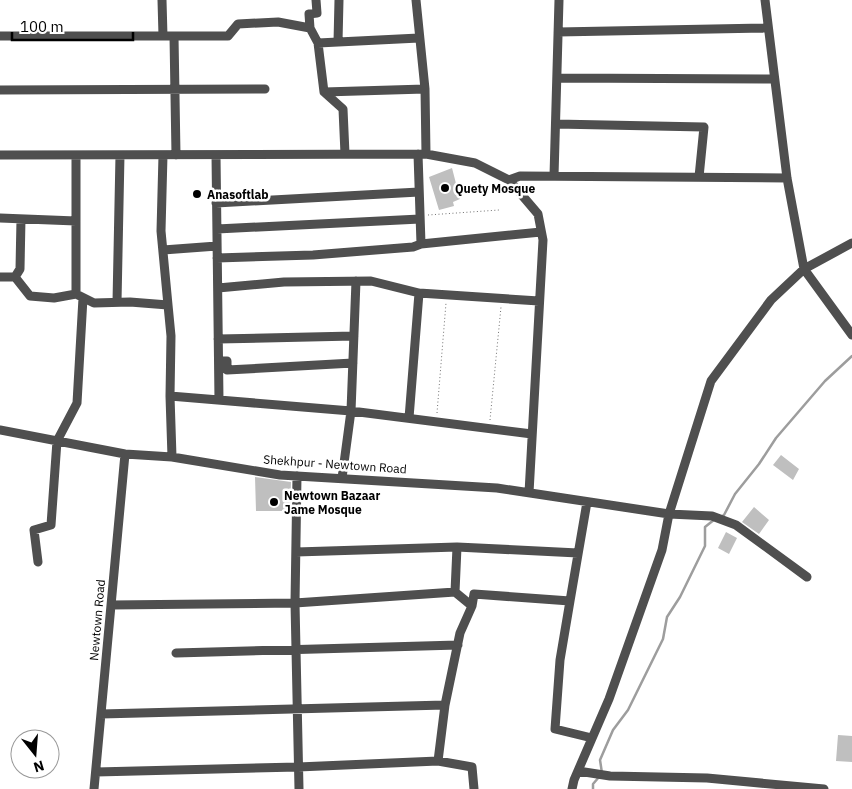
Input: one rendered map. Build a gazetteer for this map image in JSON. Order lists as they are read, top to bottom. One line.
{"streets":{"street":["Shekhpur - Newtown Road","Newtown Road"]},"crossings":[["Shekhpur - Newtown Road","Newtown Road"]],"places":["Quety Mosque","Anasoftlab","Newtown Bazaar Jame Mosque"],"scale_bar":"100 m","north":"bottom"}
